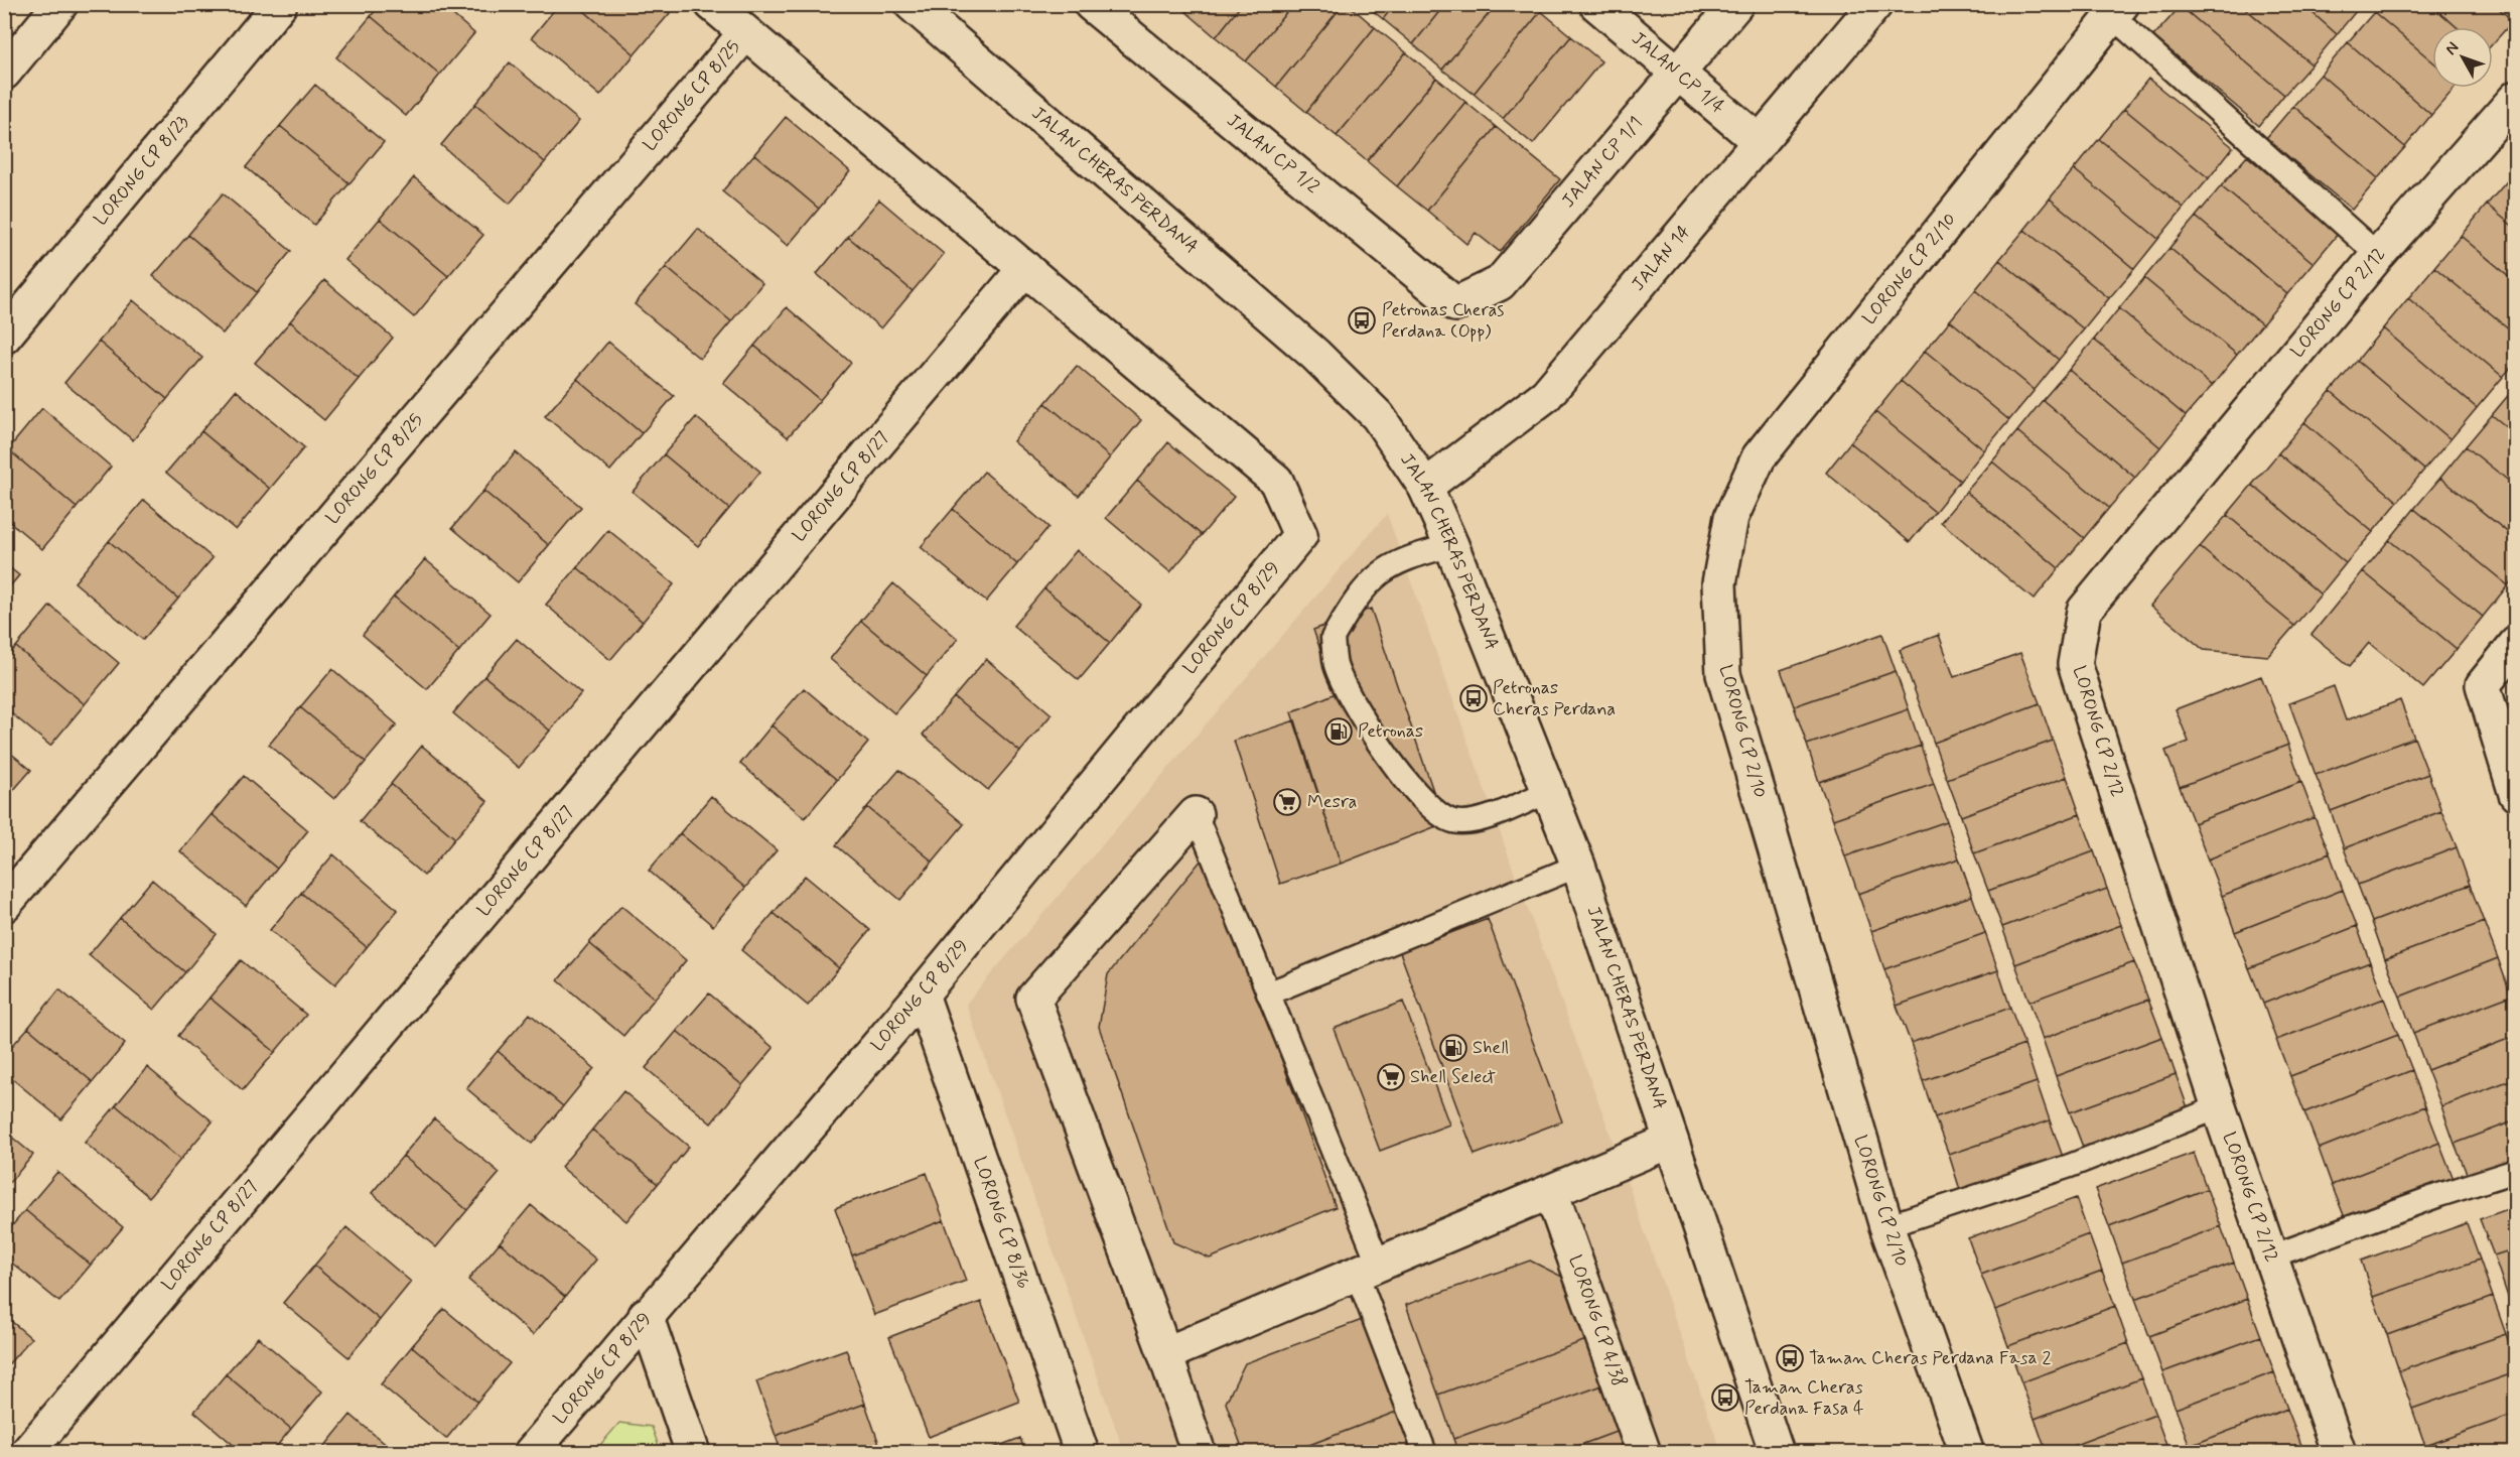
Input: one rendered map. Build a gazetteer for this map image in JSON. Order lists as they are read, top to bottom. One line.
{"streets":{"street":["JALAN CP 1/4","LORONG CP 8/25","JALAN CP 1/2","JALAN CP 1/1","LORONG CP 8/23","JALAN CHERAS PERDANA","JALAN 14","LORONG CP 2/10","LORONG CP 2/12","LORONG CP 8/27","LORONG CP 8/29","LORONG CP 8/36","LORONG CP 4/38"]},"crossings":[["JALAN CP 1/4","JALAN CP 1/1"],["JALAN CP 1/4","JALAN 14"],["JALAN CP 1/2","JALAN CP 1/1"],["JALAN CHERAS PERDANA","JALAN 14"],["LORONG CP 8/27","LORONG CP 8/29"],["LORONG CP 8/29","LORONG CP 8/36"]],"places":{"bus stop":["Petronas Cheras Perdana (Opp)","Petronas Cheras Perdana","Taman Cheras Perdana Fasa 2","Taman Cheras Perdana Fasa 4"],"fuel station":["Petronas","Shell"],"supermarket":["Mesra","Shell Select"]},"north":"top left"}
